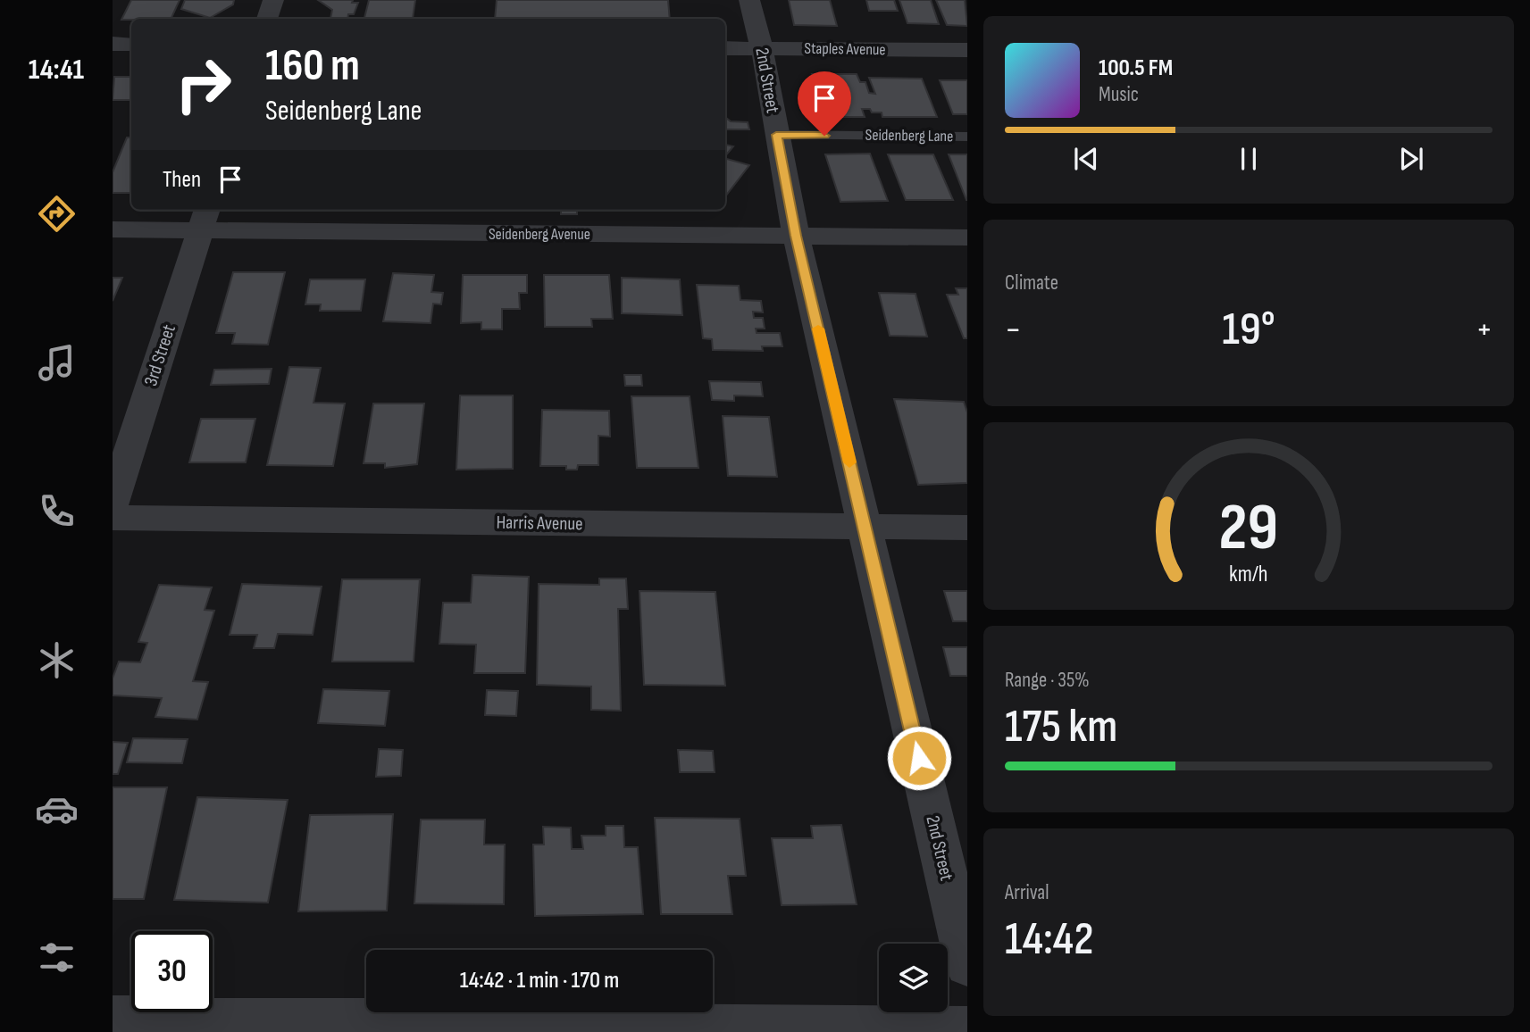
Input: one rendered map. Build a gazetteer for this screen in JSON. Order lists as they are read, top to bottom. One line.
{"streets":{"street":["Staples Avenue","2nd Street","Seidenberg Avenue","3rd Street","Harris Avenue"],"lane":["Seidenberg Lane"]},"crossings":[["Staples Avenue","2nd Street"],["2nd Street","Seidenberg Lane"],["2nd Street","Seidenberg Avenue"],["2nd Street","Harris Avenue"],["Seidenberg Avenue","3rd Street"]],"page":{"tabs":"14:41","turn":["160 m","Seidenberg Lane"],"song":["100.5 FM","Music"],"then":"Then","tile":["Climate",["Range · 35%","175 km"],["Arrival","14:42"]],"heat":["−","19°","+"],"limit":"30","trip":"14:42 · 1 min · 170 m","gauge":["29","km/h"]}}
